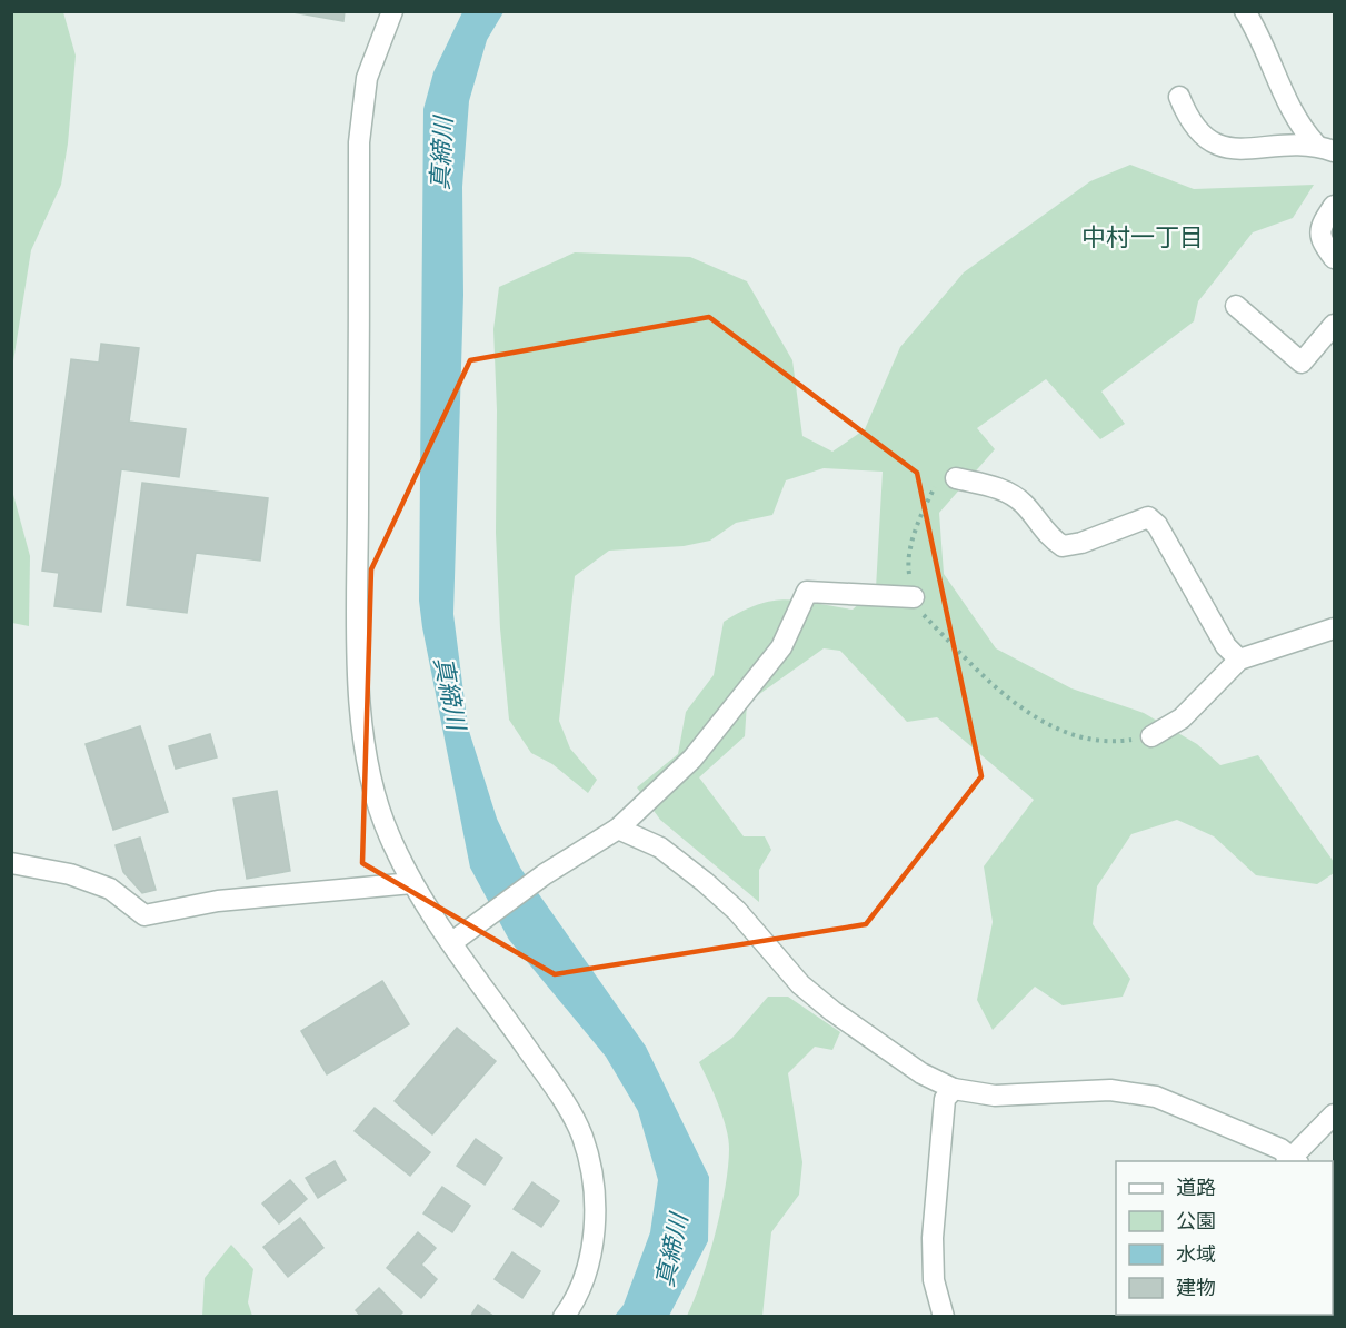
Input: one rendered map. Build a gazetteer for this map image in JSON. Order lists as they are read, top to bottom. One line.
{"districts":["中村一丁目"],"water":["真締川"],"legend":["道路","公園","水域","建物"]}
